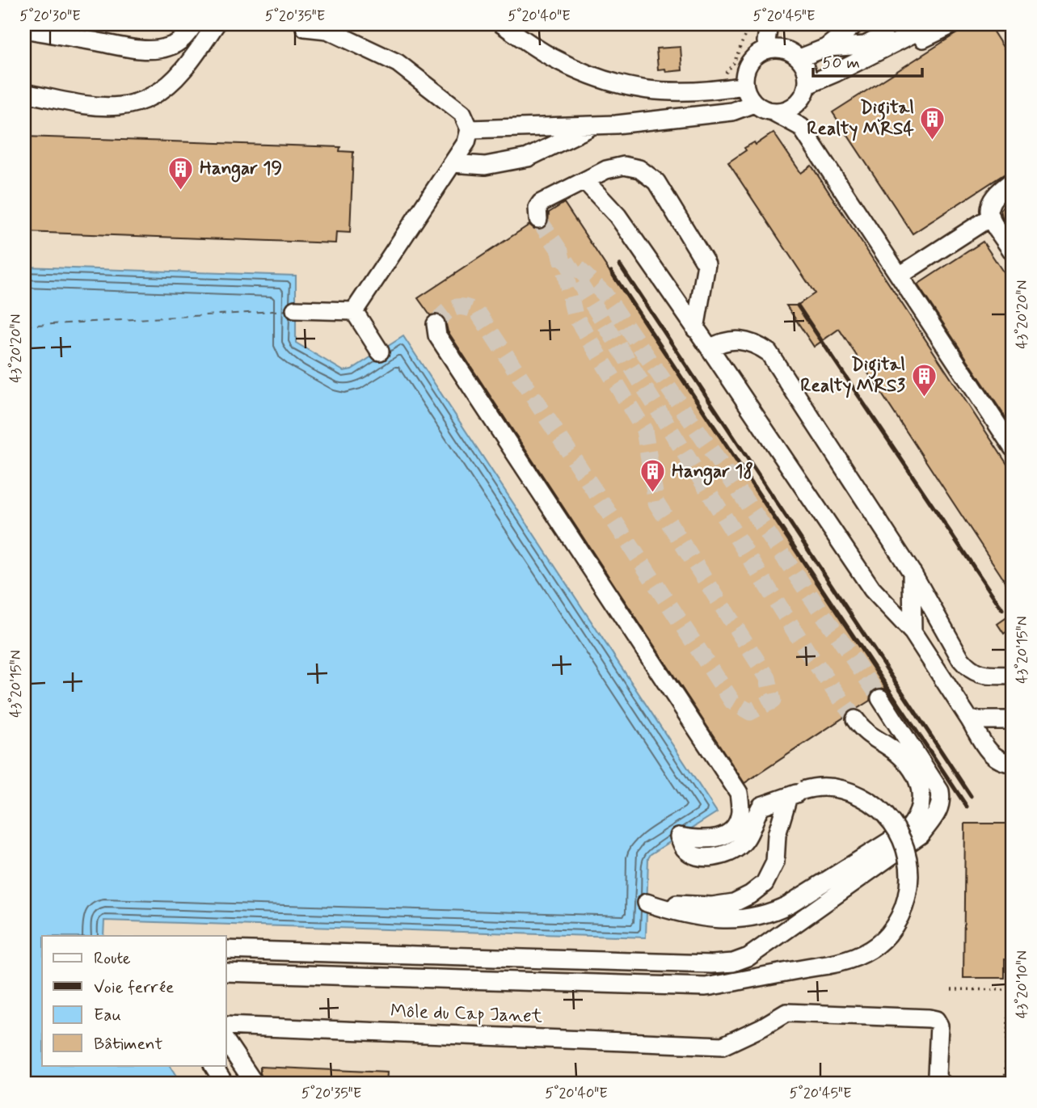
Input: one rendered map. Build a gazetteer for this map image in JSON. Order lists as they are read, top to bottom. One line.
{"streets":{"lane":["Môle du Cap Janet"]},"places":{"building":["Digital Realty MRS4","Hangar 19","Digital Realty MRS3","Hangar 18"]},"legend":["Route","Voie ferrée","Eau","Bâtiment"],"scale_bar":"50 m","coordinates":["5°20'30\"E","5°20'35\"E","5°20'40\"E","5°20'45\"E","43°20'20\"N","43°20'15\"N","43°20'10\"N"]}
